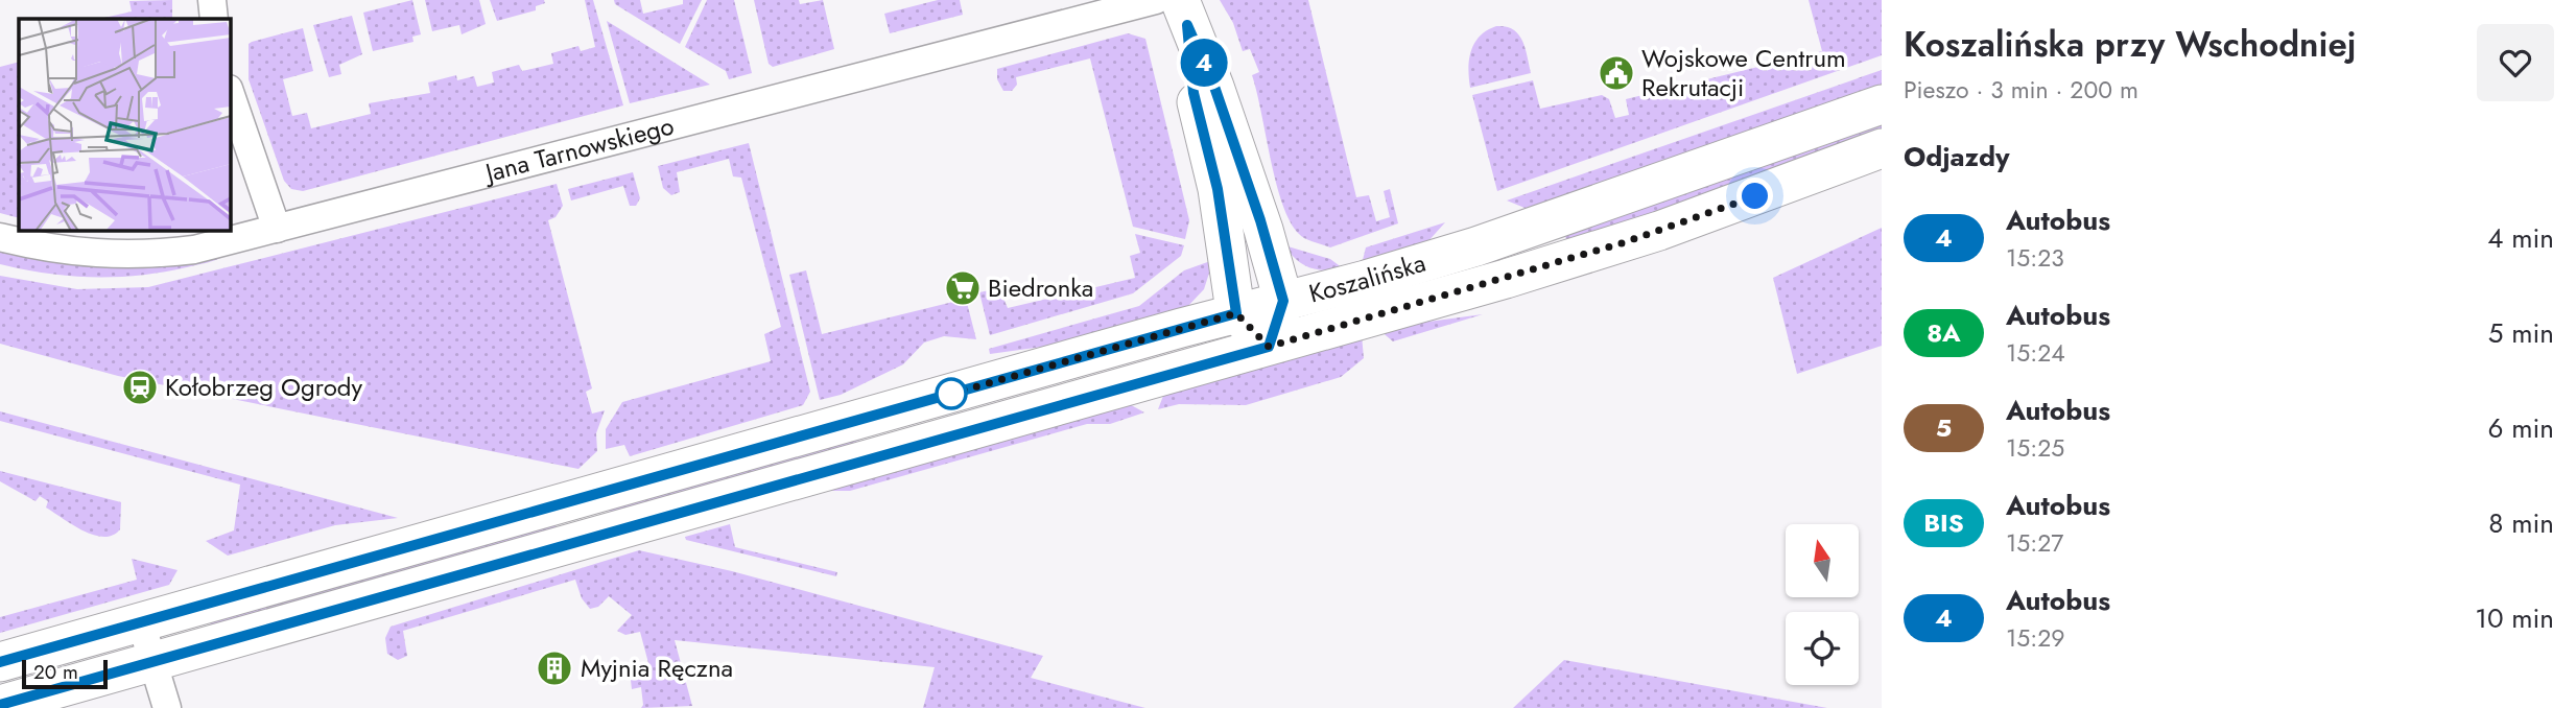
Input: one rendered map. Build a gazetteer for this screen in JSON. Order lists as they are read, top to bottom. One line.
{"streets":{"main road":["Koszalińska"],"street":["Jana Tarnowskiego"]},"places":{"public building":["Wojskowe Centrum Rekrutacji"],"supermarket":["Biedronka"],"station":["Kołobrzeg Ogrody"],"building":["Myjnia Ręczna"]},"lines":["bus line 4"],"scale_bar":"20 m","north":"top","page":{"on_map":"4","heading":[["Koszalińska przy Wschodniej","Pieszo · 3 min · 200 m"],"Odjazdy"],"list":[{"mark":"4","name":"Autobus","note":"15:23","value":"4 min"},{"mark":"8A","name":"Autobus","note":"15:24","value":"5 min"},{"mark":"5","name":"Autobus","note":"15:25","value":"6 min"},{"mark":"BIS","name":"Autobus","note":"15:27","value":"8 min"},{"mark":"4","name":"Autobus","note":"15:29","value":"10 min"}],"scale":"20 m"}}
